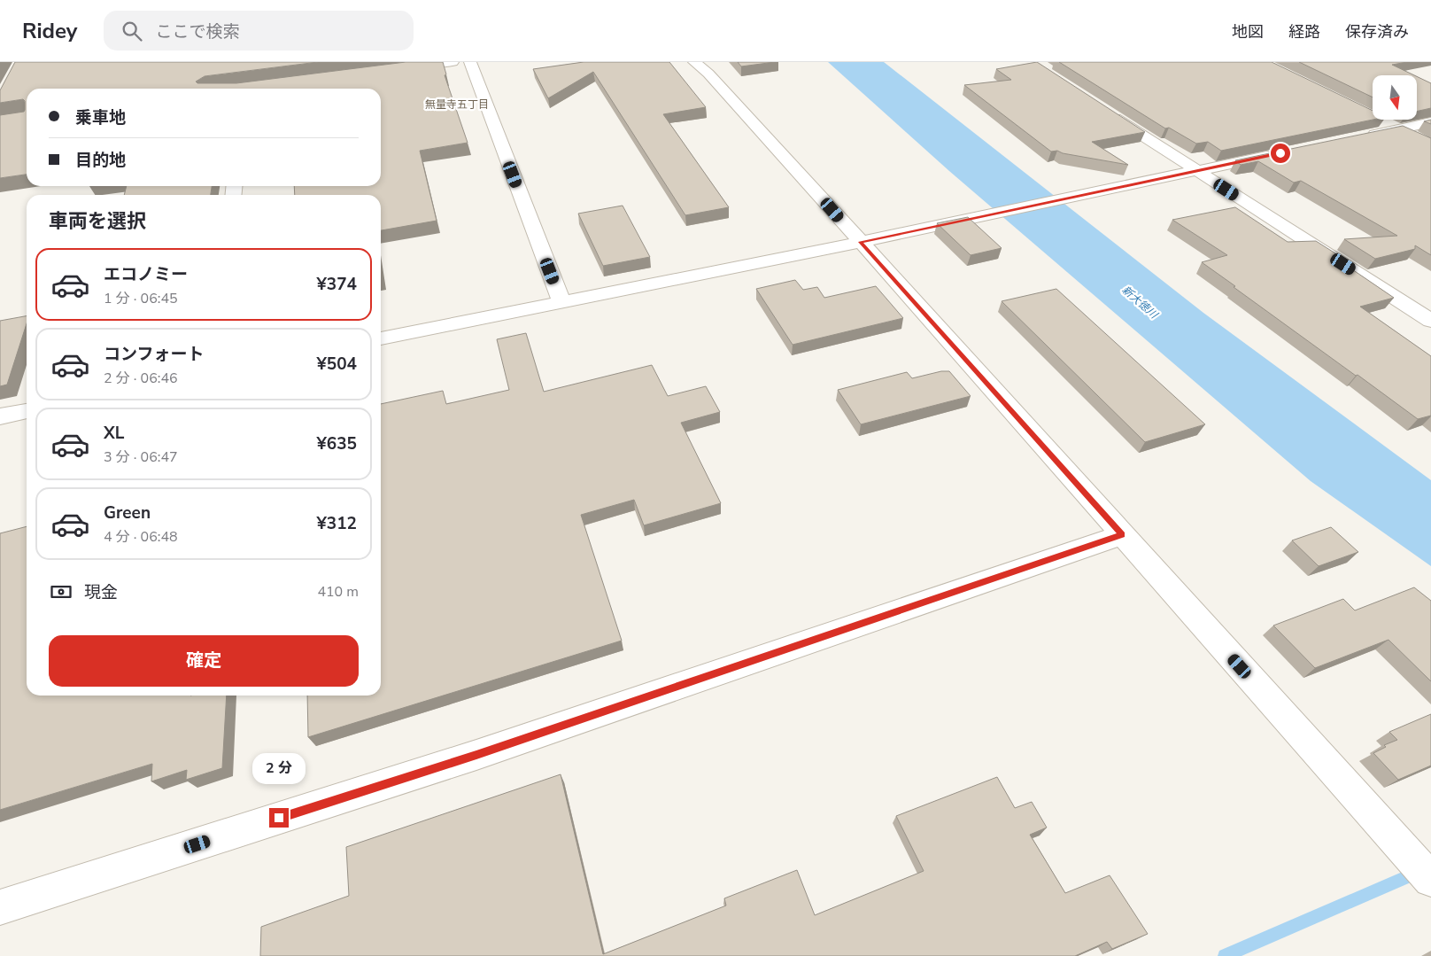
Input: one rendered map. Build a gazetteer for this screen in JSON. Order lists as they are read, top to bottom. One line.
{"districts":["無量寺五丁目"],"water":["新大徳川"],"north":"bottom","page":{"header":"Ridey","search":"ここで検索","nav":["地図","経路","保存済み"],"banner":["乗車地","目的地"],"heading":"車両を選択","list":[{"name":"エコノミー","note":"1 分 · 06:45","value":"¥374"},{"name":"コンフォート","note":"2 分 · 06:46","value":"¥504"},{"name":"XL","note":"3 分 · 06:47","value":"¥635"},{"name":"Green","note":"4 分 · 06:48","value":"¥312"}],"pay":["現金","410 m"],"buttons":"確定","bubble":"2 分"}}
